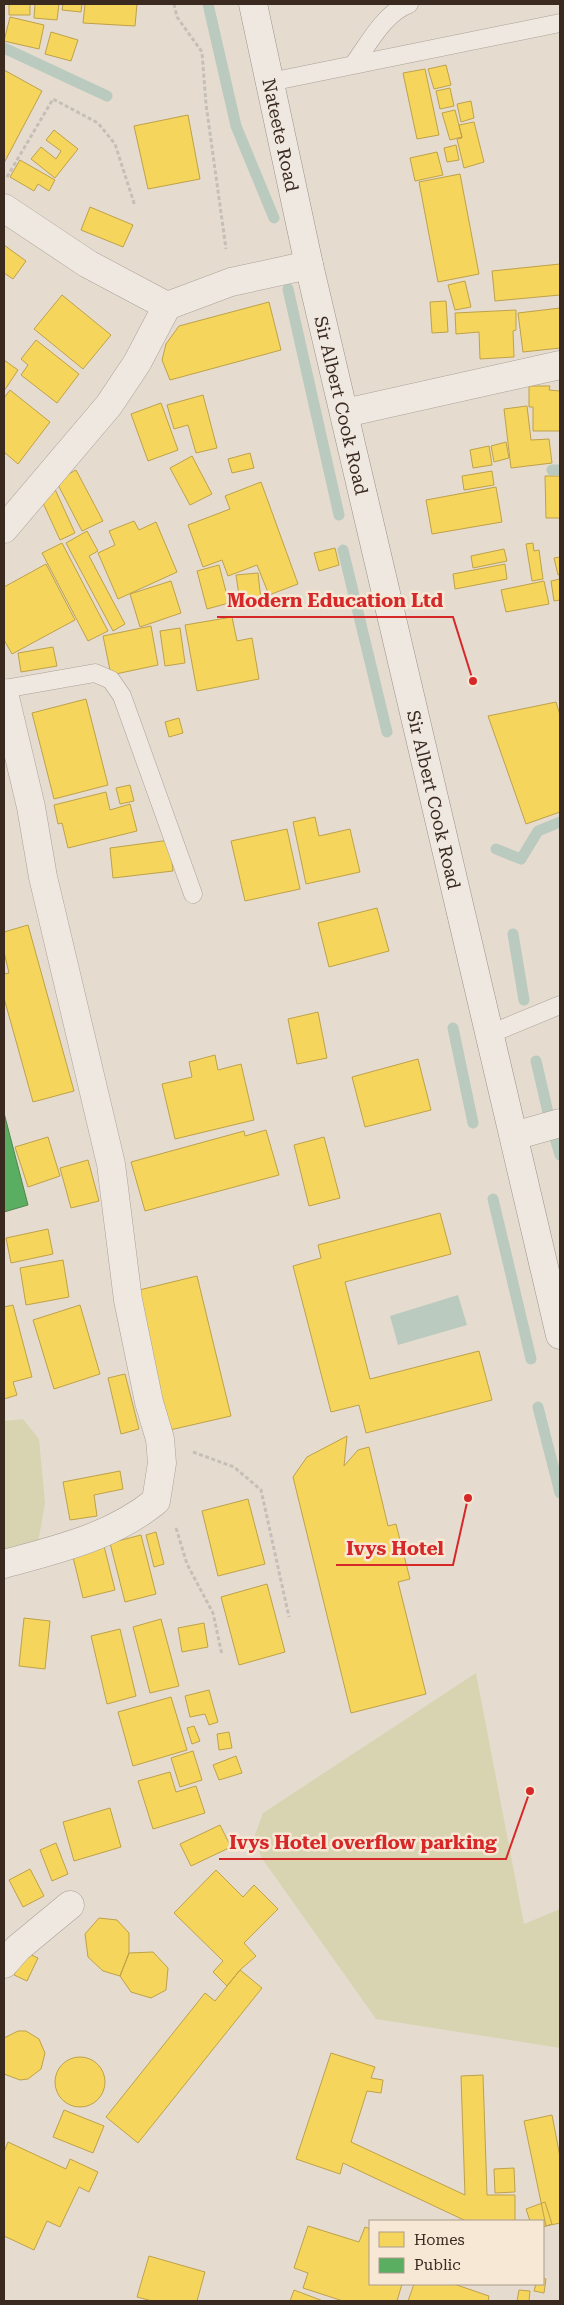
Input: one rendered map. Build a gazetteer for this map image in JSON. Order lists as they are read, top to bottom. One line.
{"streets":{"street":["Nateete Road","Sir Albert Cook Road"]},"crossings":[["Nateete Road","Sir Albert Cook Road"]],"places":["Modern Education Ltd","Ivys Hotel","Ivys Hotel overflow parking"],"legend":["Homes","Public"]}
